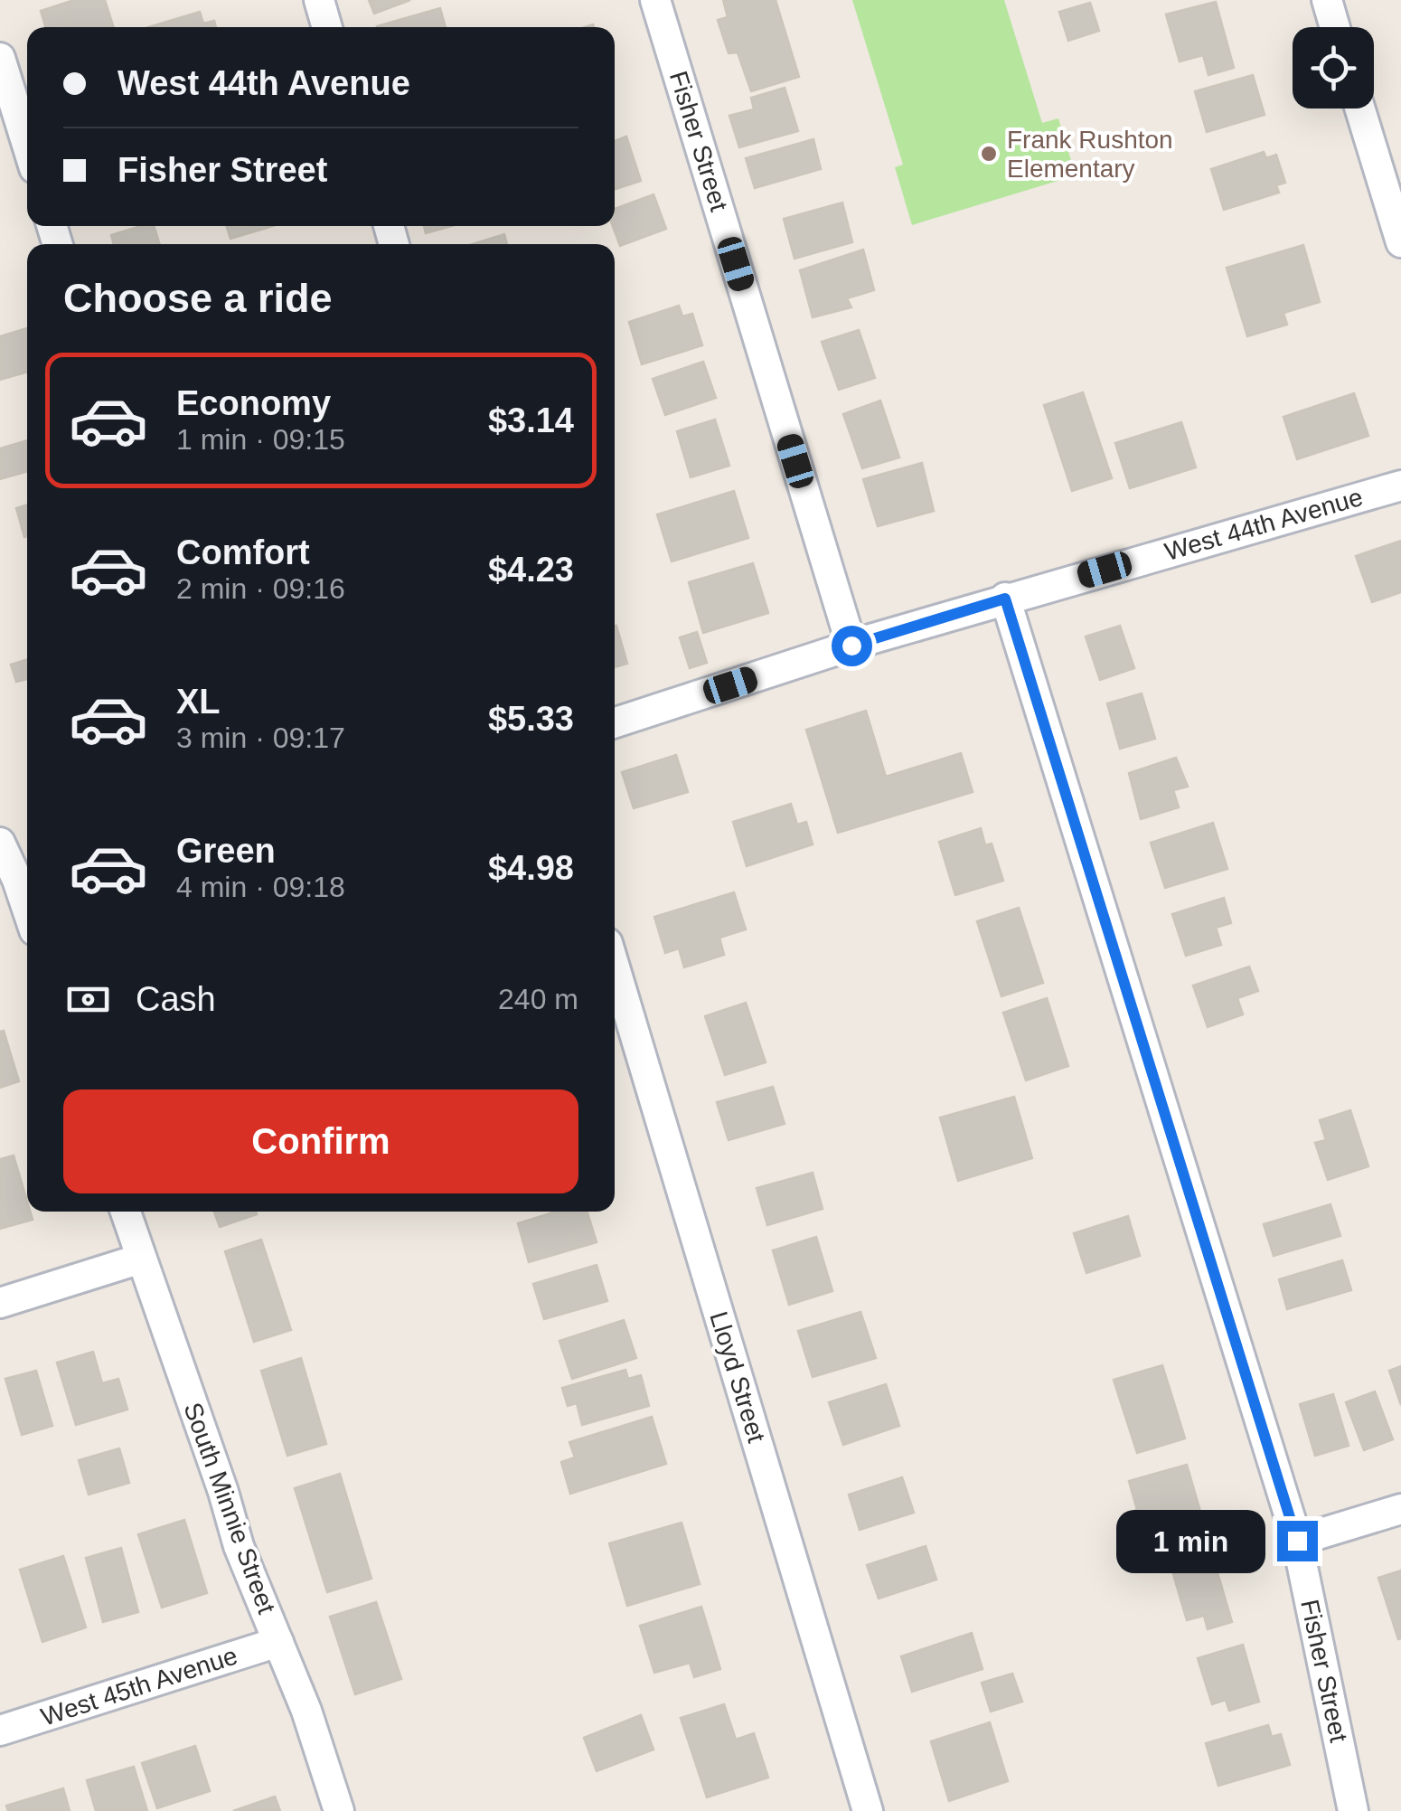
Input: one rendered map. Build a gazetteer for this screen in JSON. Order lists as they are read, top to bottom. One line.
{"streets":{"street":["Fisher Street","West 44th Avenue","Lloyd Street","South Minnie Street","West 45th Avenue"]},"crossings":[["Fisher Street","West 44th Avenue"],["South Minnie Street","West 45th Avenue"]],"places":["Frank Rushton Elementary"],"page":{"banner":["West 44th Avenue","Fisher Street"],"heading":"Choose a ride","list":[{"name":"Economy","note":"1 min · 09:15","value":"$3.14"},{"name":"Comfort","note":"2 min · 09:16","value":"$4.23"},{"name":"XL","note":"3 min · 09:17","value":"$5.33"},{"name":"Green","note":"4 min · 09:18","value":"$4.98"}],"pay":["Cash","240 m"],"buttons":"Confirm","bubble":"1 min"}}
